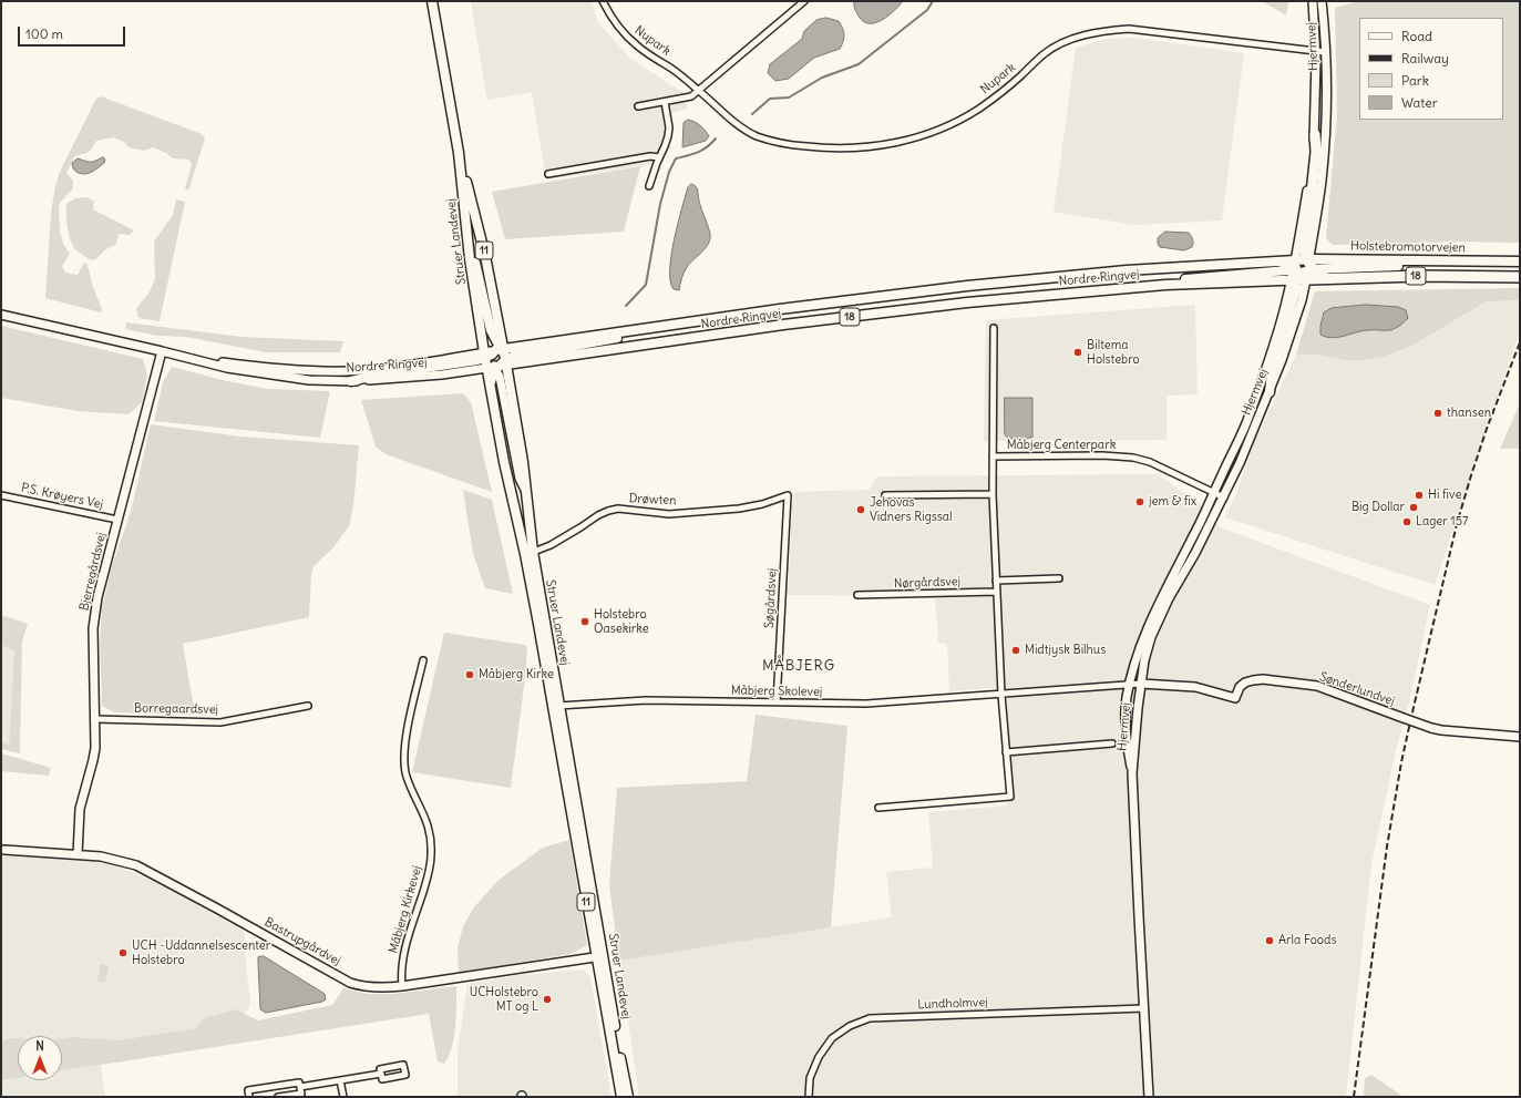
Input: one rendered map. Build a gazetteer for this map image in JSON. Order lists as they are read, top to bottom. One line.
{"streets":{"highway":["18"],"main road":["Struer Landevej","Holstebromotorvejen","11","Nordre Ringvej"],"street":["Nupark","Hjermvej","Måbjerg Centerpark","P.S. Krøyers Vej","Drøwten","Bjerregårdsvej","Nørgårdsvej","Søgårdsvej","Sønderlundvej","Måbjerg Skolevej","Borregaardsvej","Måbjerg Kirkevej","Bastrupgårdvej","Lundholmvej"]},"crossings":[["Nupark","Hjermvej"],["Hjermvej","Holstebromotorvejen"],["Hjermvej","18"],["Hjermvej","Nordre Ringvej"],["Hjermvej","Måbjerg Centerpark"],["Hjermvej","Sønderlundvej"],["Hjermvej","Måbjerg Skolevej"],["Hjermvej","Lundholmvej"],["Struer Landevej","Nordre Ringvej"],["Struer Landevej","Drøwten"],["Struer Landevej","Måbjerg Skolevej"],["Struer Landevej","Bastrupgårdvej"],["Holstebromotorvejen","18"],["Holstebromotorvejen","Nordre Ringvej"],["18","Nordre Ringvej"],["Nordre Ringvej","Bjerregårdsvej"],["P.S. Krøyers Vej","Bjerregårdsvej"],["Drøwten","Søgårdsvej"],["Bjerregårdsvej","Borregaardsvej"],["Bjerregårdsvej","Bastrupgårdvej"],["Søgårdsvej","Måbjerg Skolevej"],["Sønderlundvej","Måbjerg Skolevej"],["Måbjerg Kirkevej","Bastrupgårdvej"]],"districts":["MÅBJERG"],"places":["Biltema Holstebro","thansen","Hi five","jem & fix","Big Dollar","Jehovas Vidners Rigssal","Lager 157","Holstebro Oasekirke","Midtjysk Bilhus","Måbjerg Kirke","Arla Foods","UCH -Uddannelsescenter Holstebro","UCHolstebro MT og L"],"legend":["Road","Railway","Park","Water"],"scale_bar":"100 m","north":"top"}
